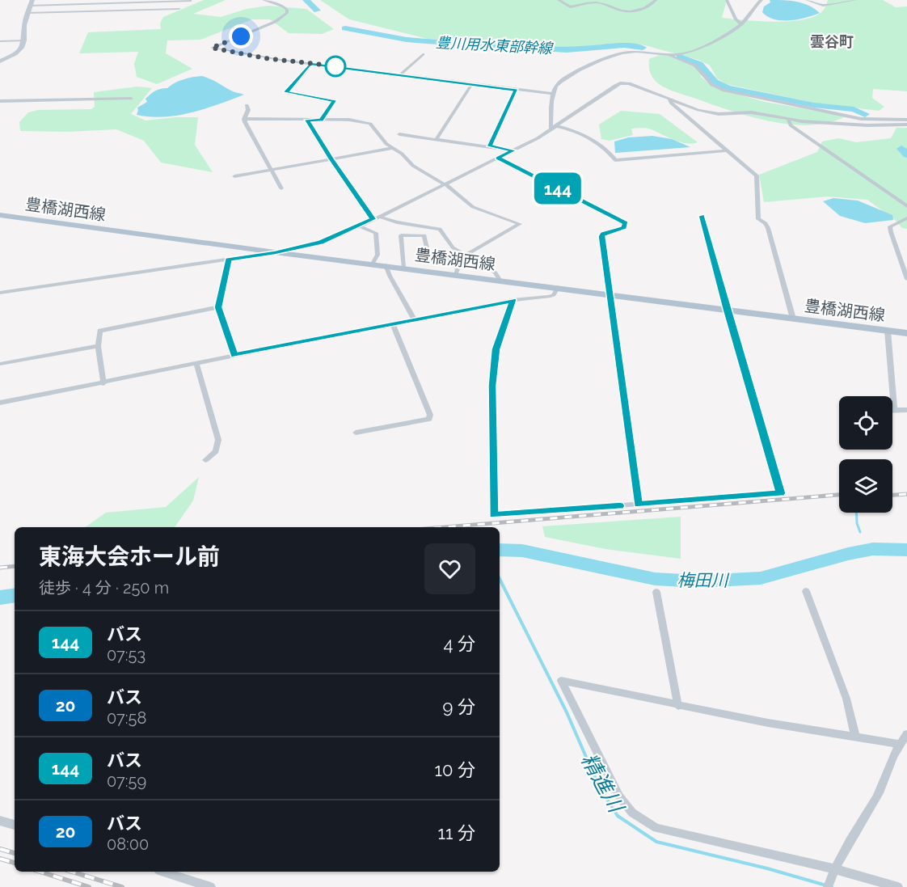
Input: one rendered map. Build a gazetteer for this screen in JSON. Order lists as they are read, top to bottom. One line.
{"streets":{"main road":["豊橋湖西線"]},"districts":["雲谷町"],"water":["豊川用水東部幹線","梅田川","精進川"],"lines":["bus line 144"],"page":{"on_map":"144","heading":["東海大会ホール前","徒歩 · 4 分 · 250 m"],"list":[{"mark":"144","name":"バス","note":"07:53","value":"4 分"},{"mark":"20","name":"バス","note":"07:58","value":"9 分"},{"mark":"144","name":"バス","note":"07:59","value":"10 分"},{"mark":"20","name":"バス","note":"08:00","value":"11 分"}]}}
